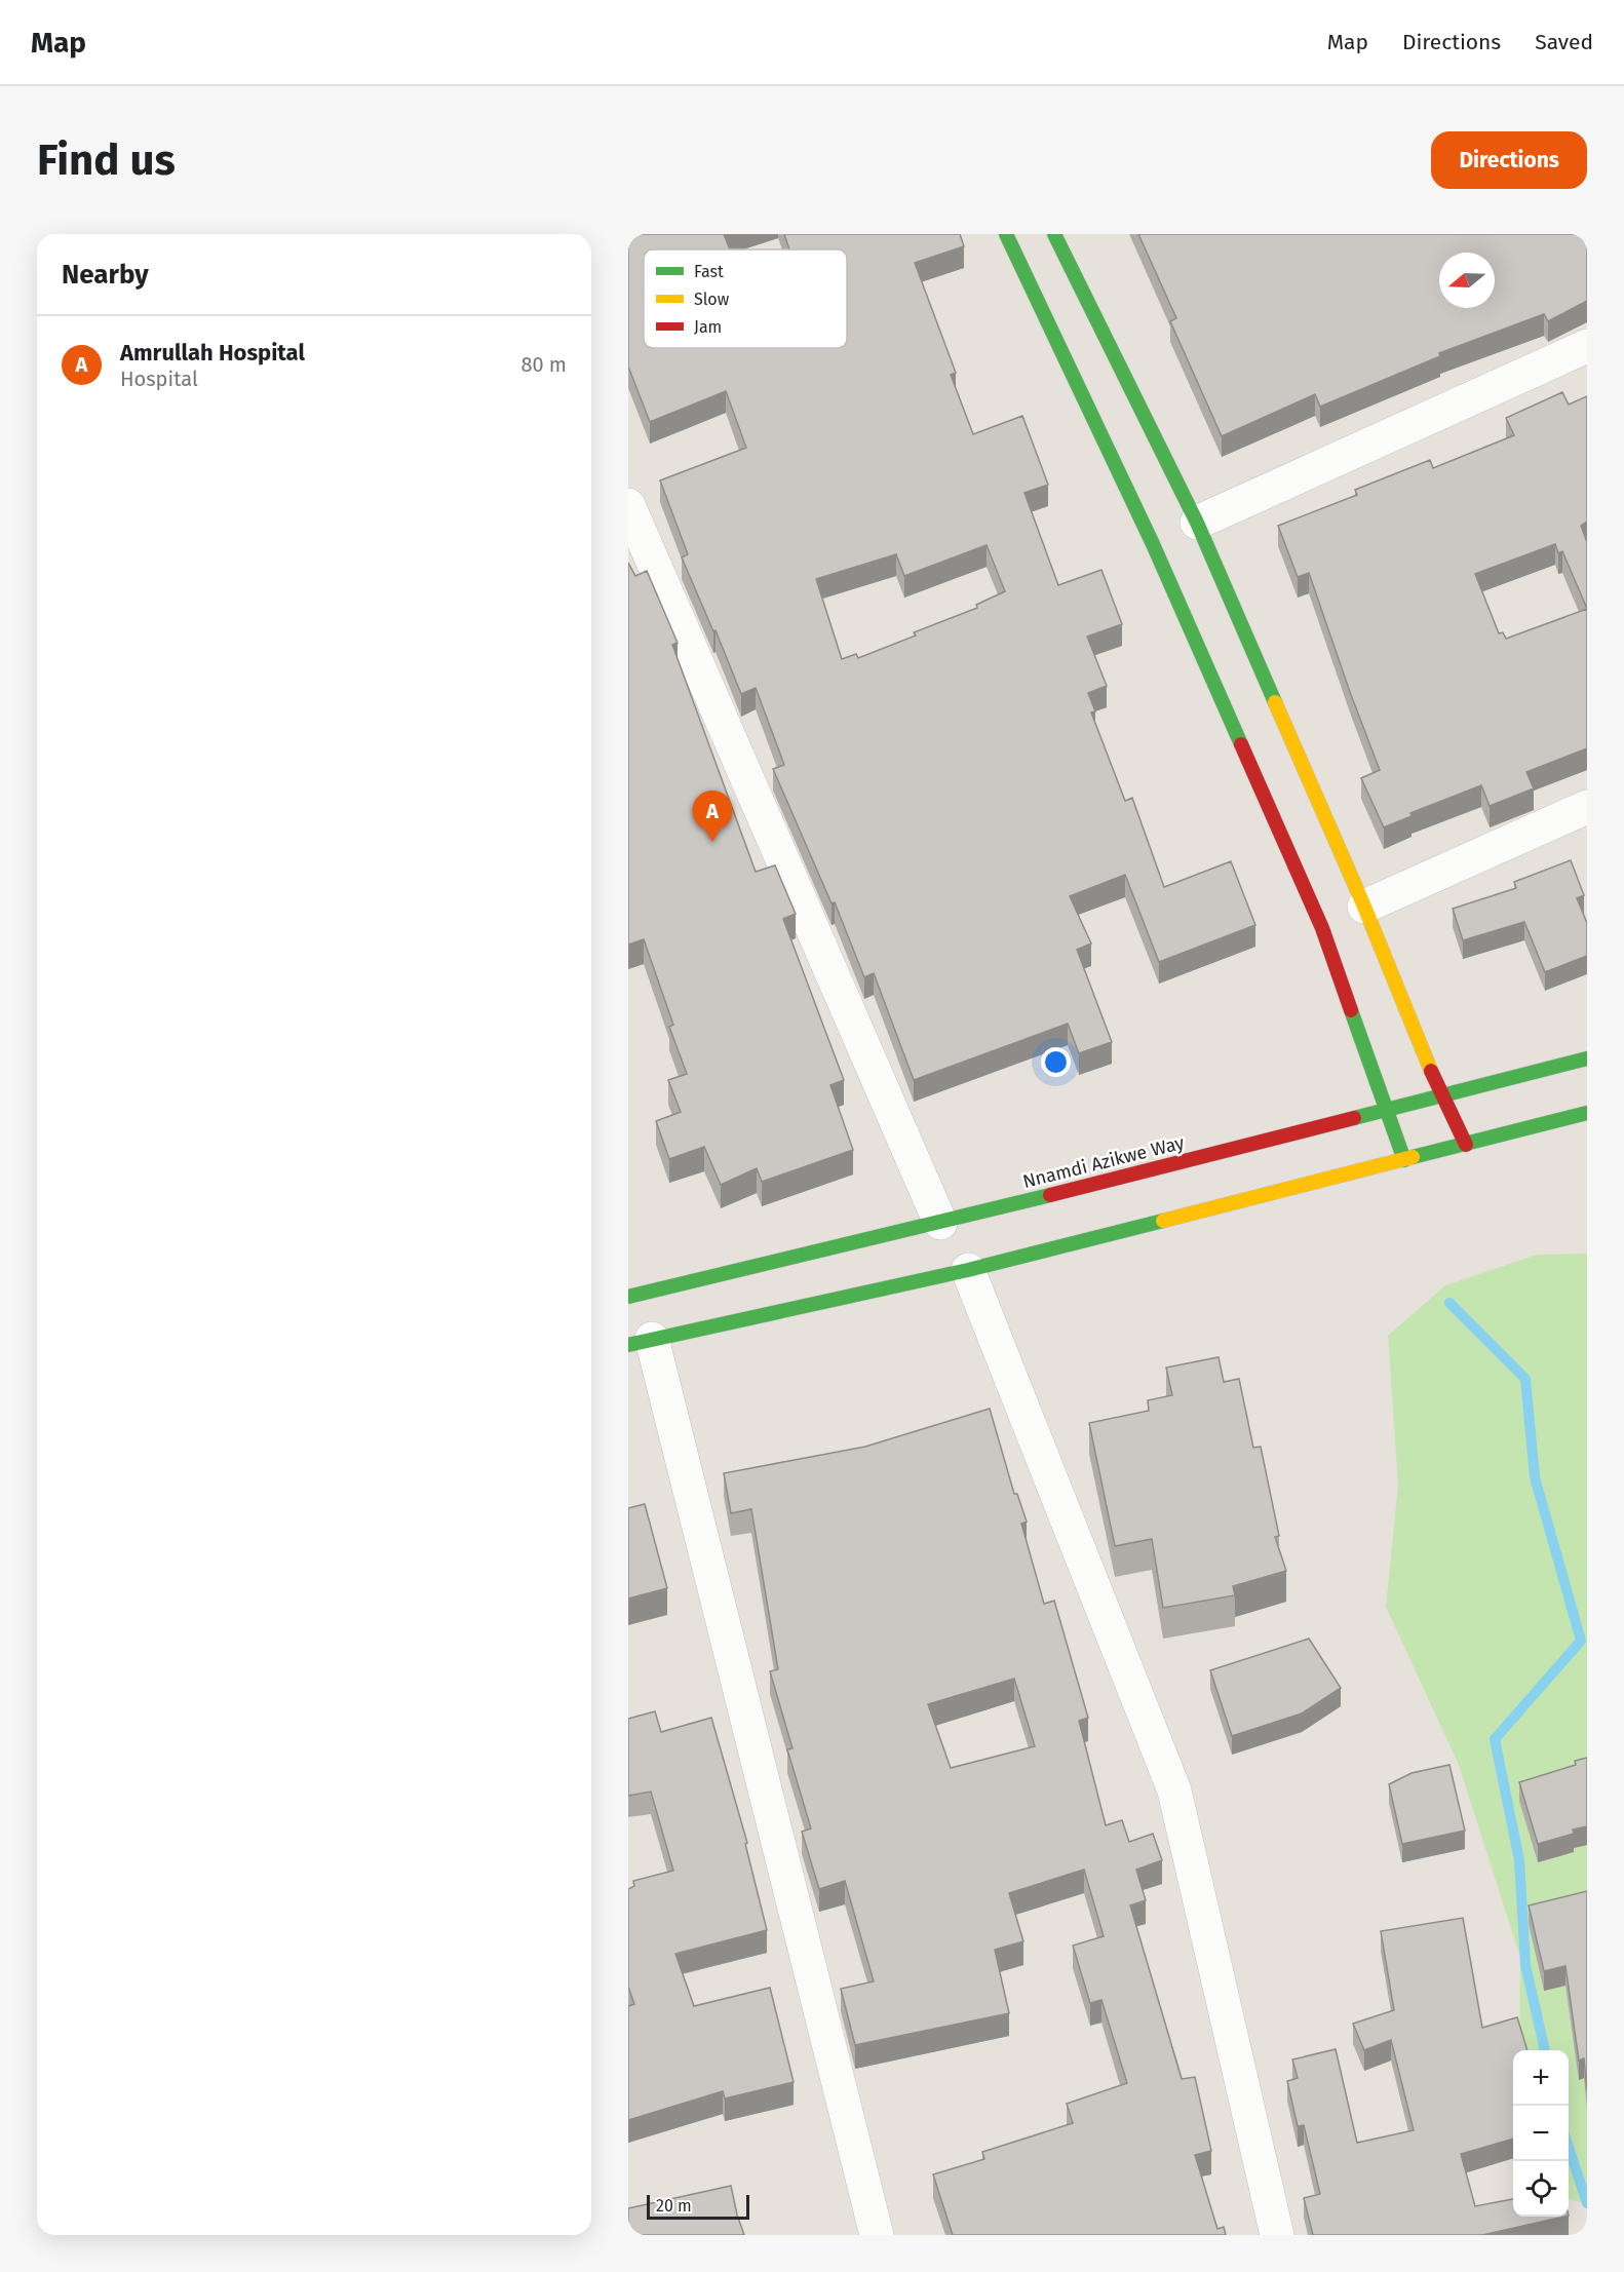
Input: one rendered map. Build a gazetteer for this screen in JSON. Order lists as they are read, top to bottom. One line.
{"streets":{"main road":["Nnamdi Azikwe Way"]},"legend":["Fast","Slow","Jam"],"scale_bar":"20 m","north":"left","page":{"header":"Map","nav":["Map","Directions","Saved"],"buttons":"Directions","title":"Find us","heading":"Nearby","list":[{"mark":"A","name":"Amrullah Hospital","note":"Hospital","value":"80 m"}],"pins":"A","map_buttons":["+","−"],"scale":"20 m"}}
